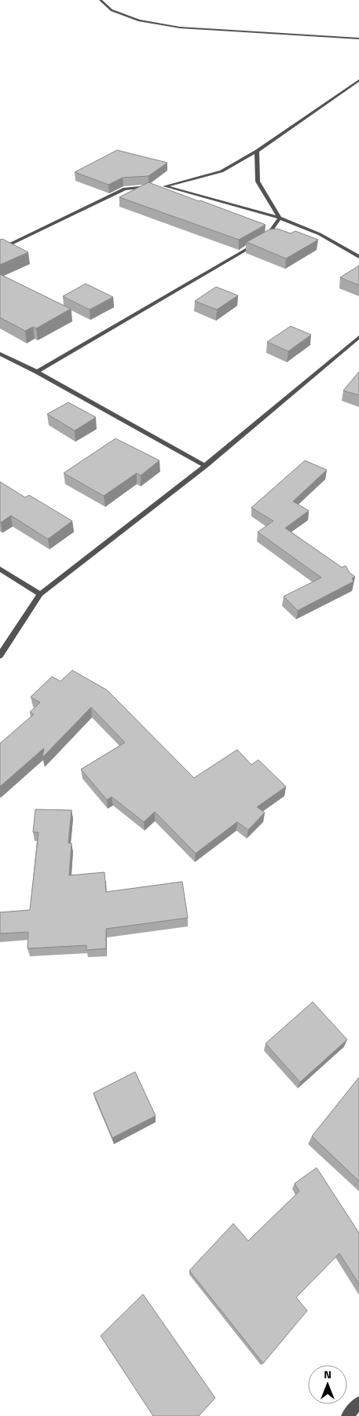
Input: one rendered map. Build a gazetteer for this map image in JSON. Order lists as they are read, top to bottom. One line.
{"north":"top"}
